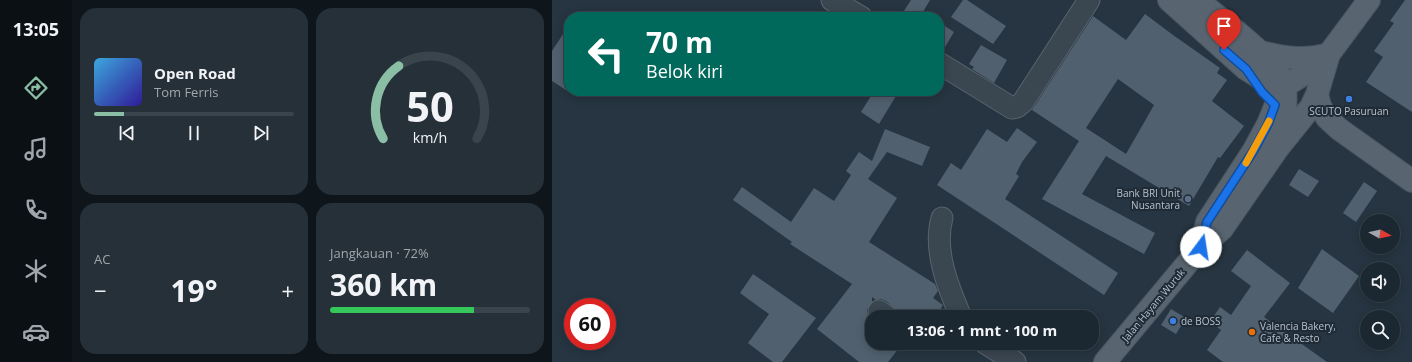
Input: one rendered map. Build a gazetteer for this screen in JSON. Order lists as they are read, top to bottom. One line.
{"streets":{"main road":["Jalan Hayam Wuruk"]},"places":["SCUTO Pasuruan","Bank BRI Unit Nusantara","de BOSS","Valencia Bakery, Cafe & Resto"],"north":"right","page":{"tabs":"13:05","turn":["70 m","Belok kiri"],"song":["Open Road","Tom Ferris"],"tile":["AC",["Jangkauan · 72%","360 km"]],"heat":["−","19°","+"],"limit":"60","trip":"13:06 · 1 mnt · 100 m","gauge":["50","km/h"]}}
